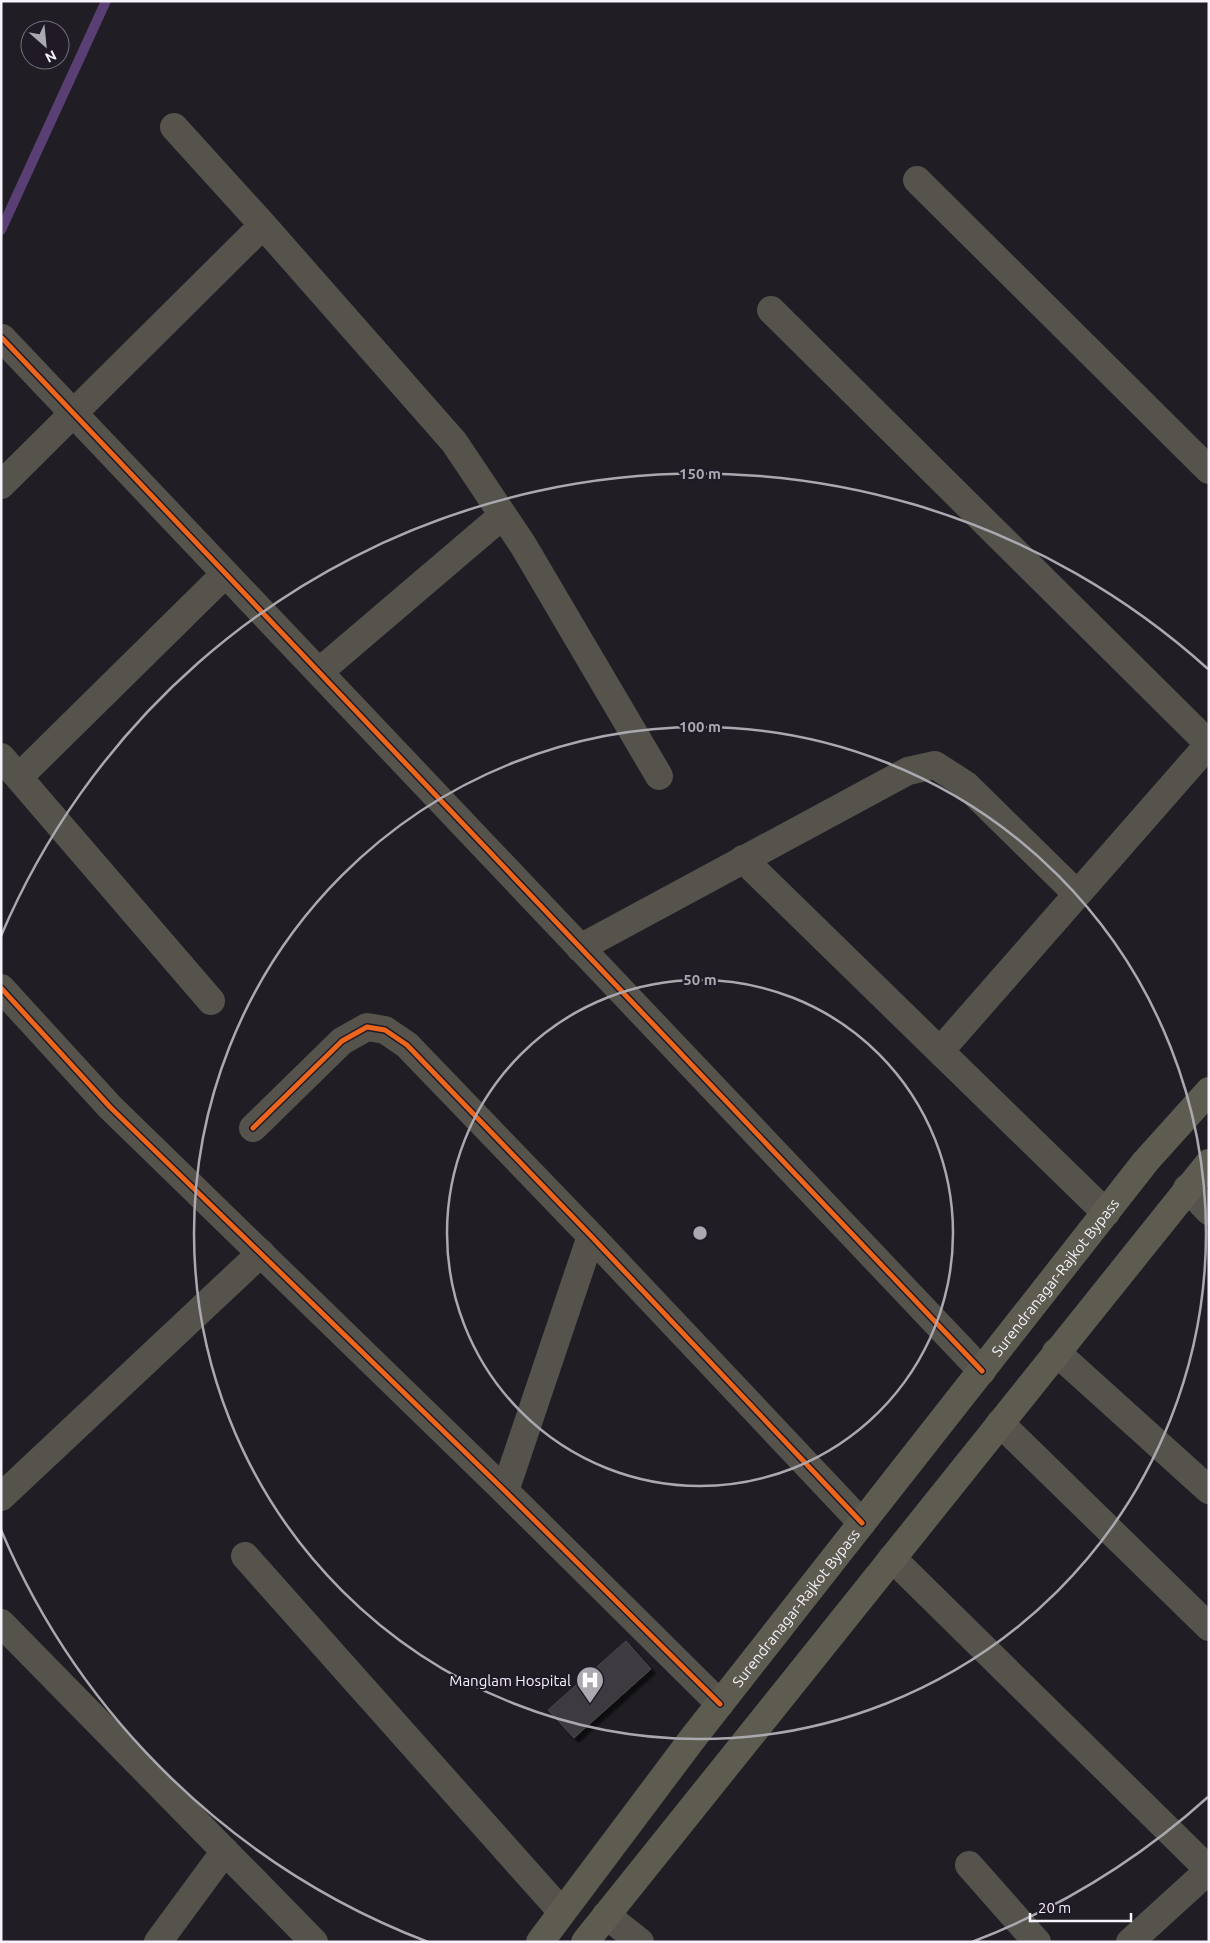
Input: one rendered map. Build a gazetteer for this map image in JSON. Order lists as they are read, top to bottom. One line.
{"streets":{"main road":["Surendranagar-Rajkot Bypass"]},"places":{"hospital":["Manglam Hospital"]},"scale_bar":"20 m","north":"bottom right","rings":["150 m","100 m","50 m"]}
